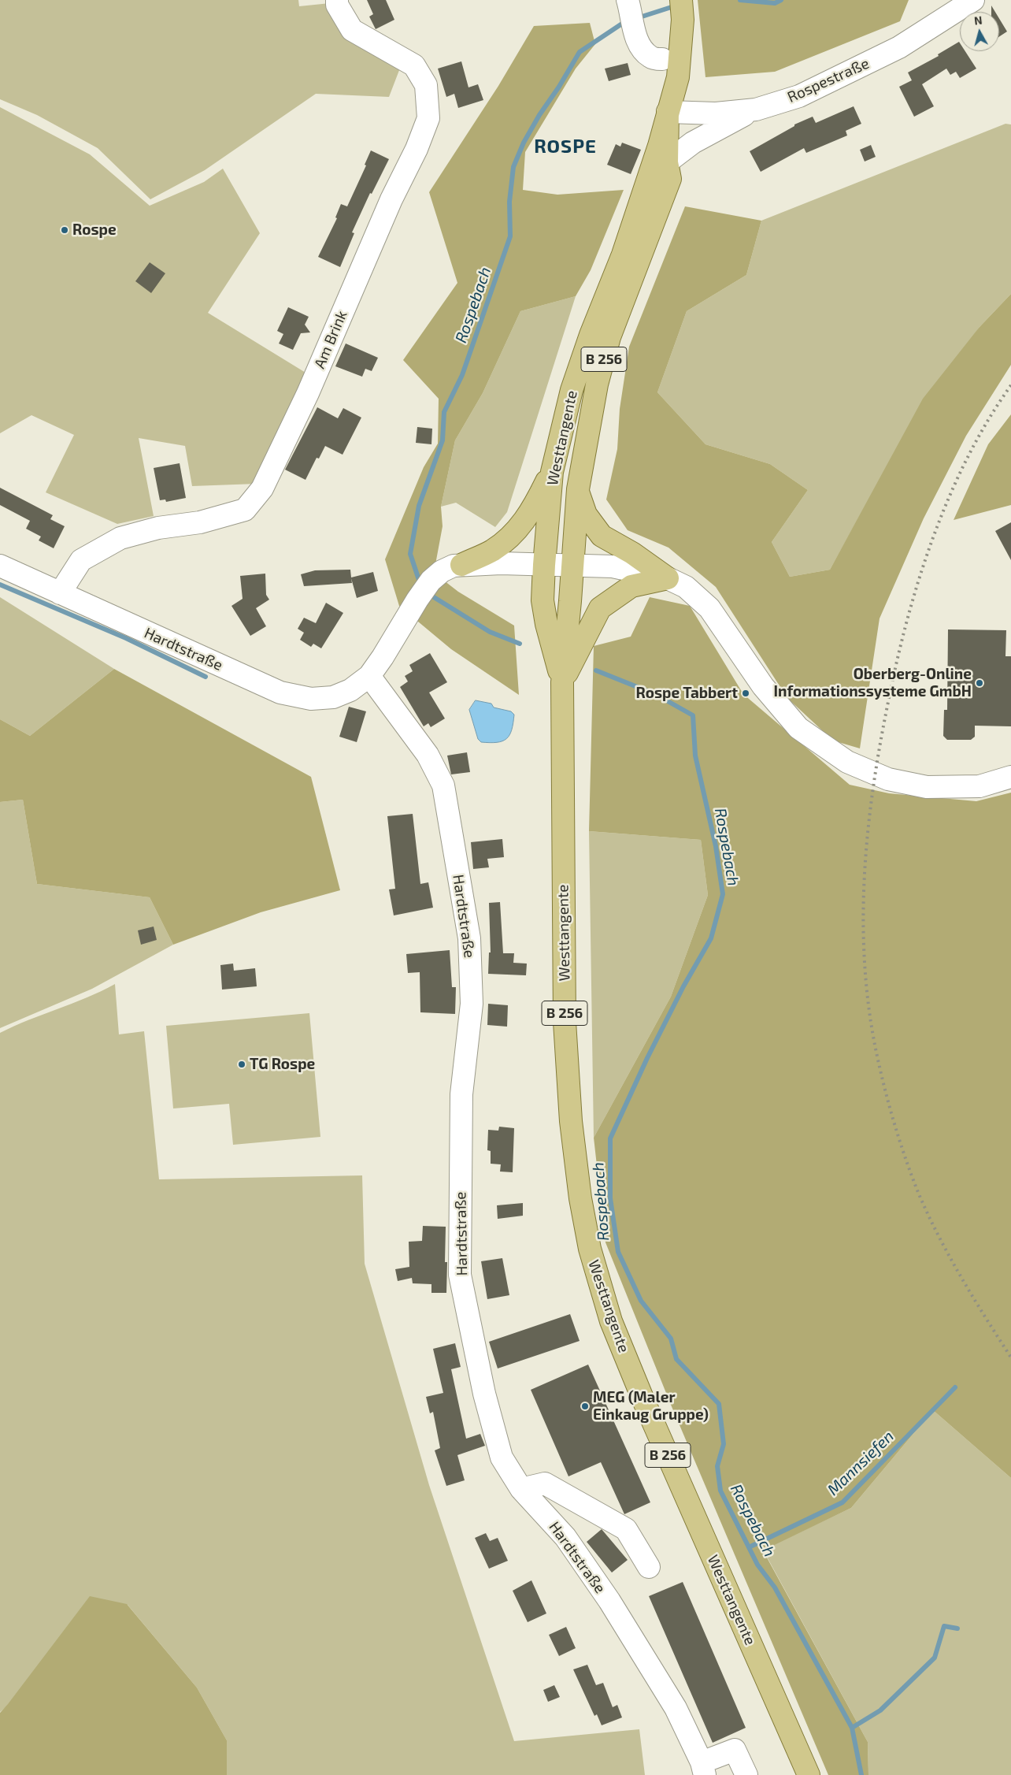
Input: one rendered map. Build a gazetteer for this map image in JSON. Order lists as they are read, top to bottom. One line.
{"streets":{"main road":["B 256","Westtangente"],"street":["Rospestraße","Am Brink","Hardtstraße"]},"crossings":[["Rospestraße","Westtangente"],["Am Brink","Hardtstraße"],["B 256","Westtangente"],["B 256","Hardtstraße"],["Westtangente","Hardtstraße"]],"districts":["ROSPE"],"water":["Rospebach","Mannsiefen"],"places":["Rospe","Oberberg-Online Informationssysteme GmbH","Rospe Tabbert","TG Rospe","MEG (Maler Einkaug Gruppe)"],"north":"top"}
